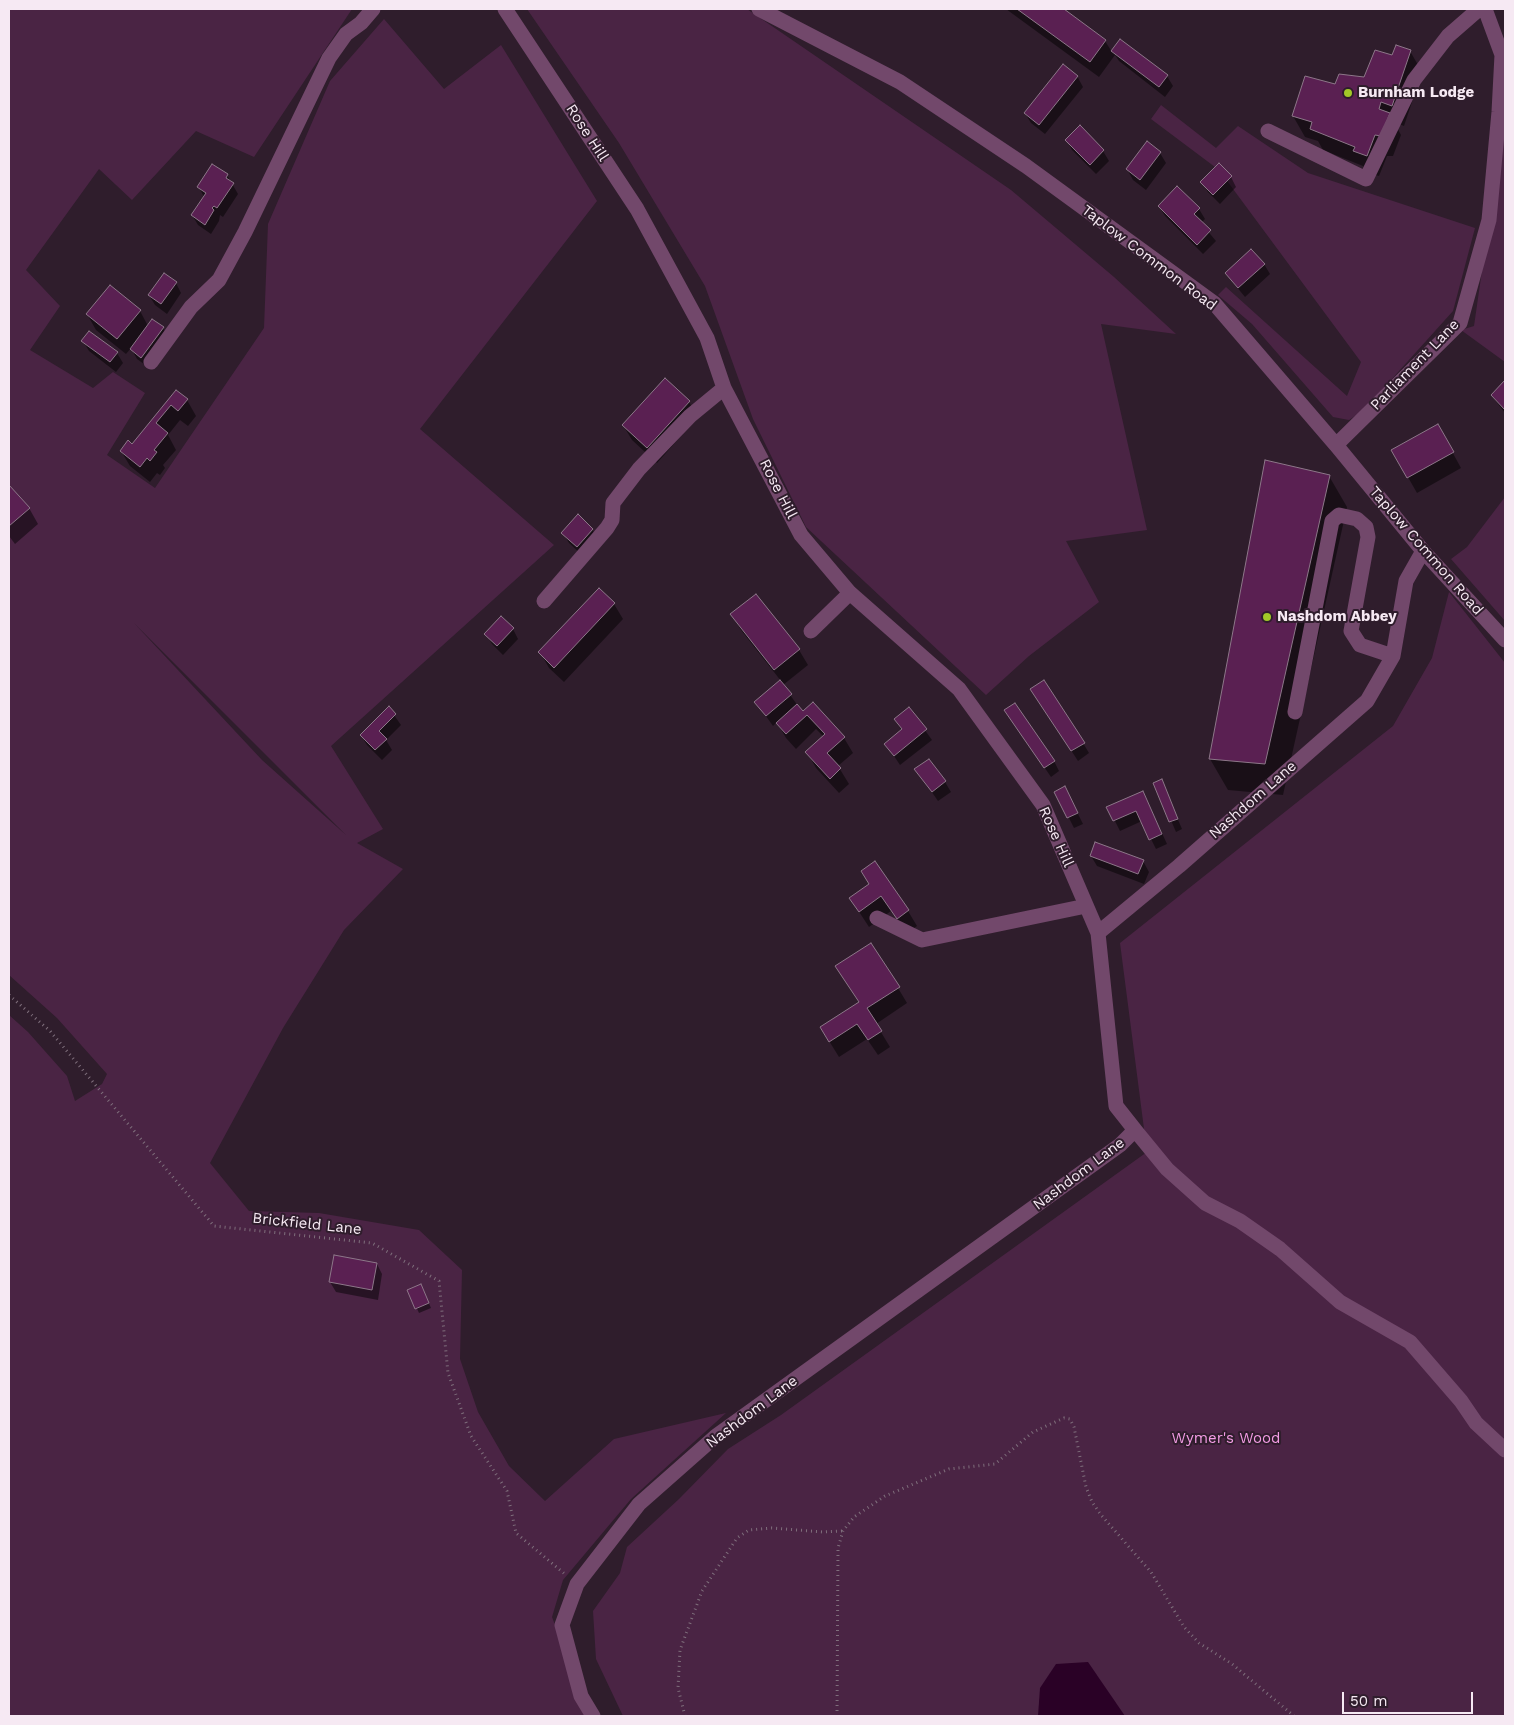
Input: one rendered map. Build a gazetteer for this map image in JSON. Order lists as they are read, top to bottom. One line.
{"streets":{"street":["Rose Hill","Taplow Common Road","Parliament Lane","Nashdom Lane"],"path":["Brickfield Lane"]},"crossings":[["Rose Hill","Nashdom Lane"],["Taplow Common Road","Parliament Lane"],["Taplow Common Road","Nashdom Lane"],["Nashdom Lane","Brickfield Lane"]],"parks":["Wymer's Wood"],"places":["Burnham Lodge","Nashdom Abbey"],"scale_bar":"50 m"}
